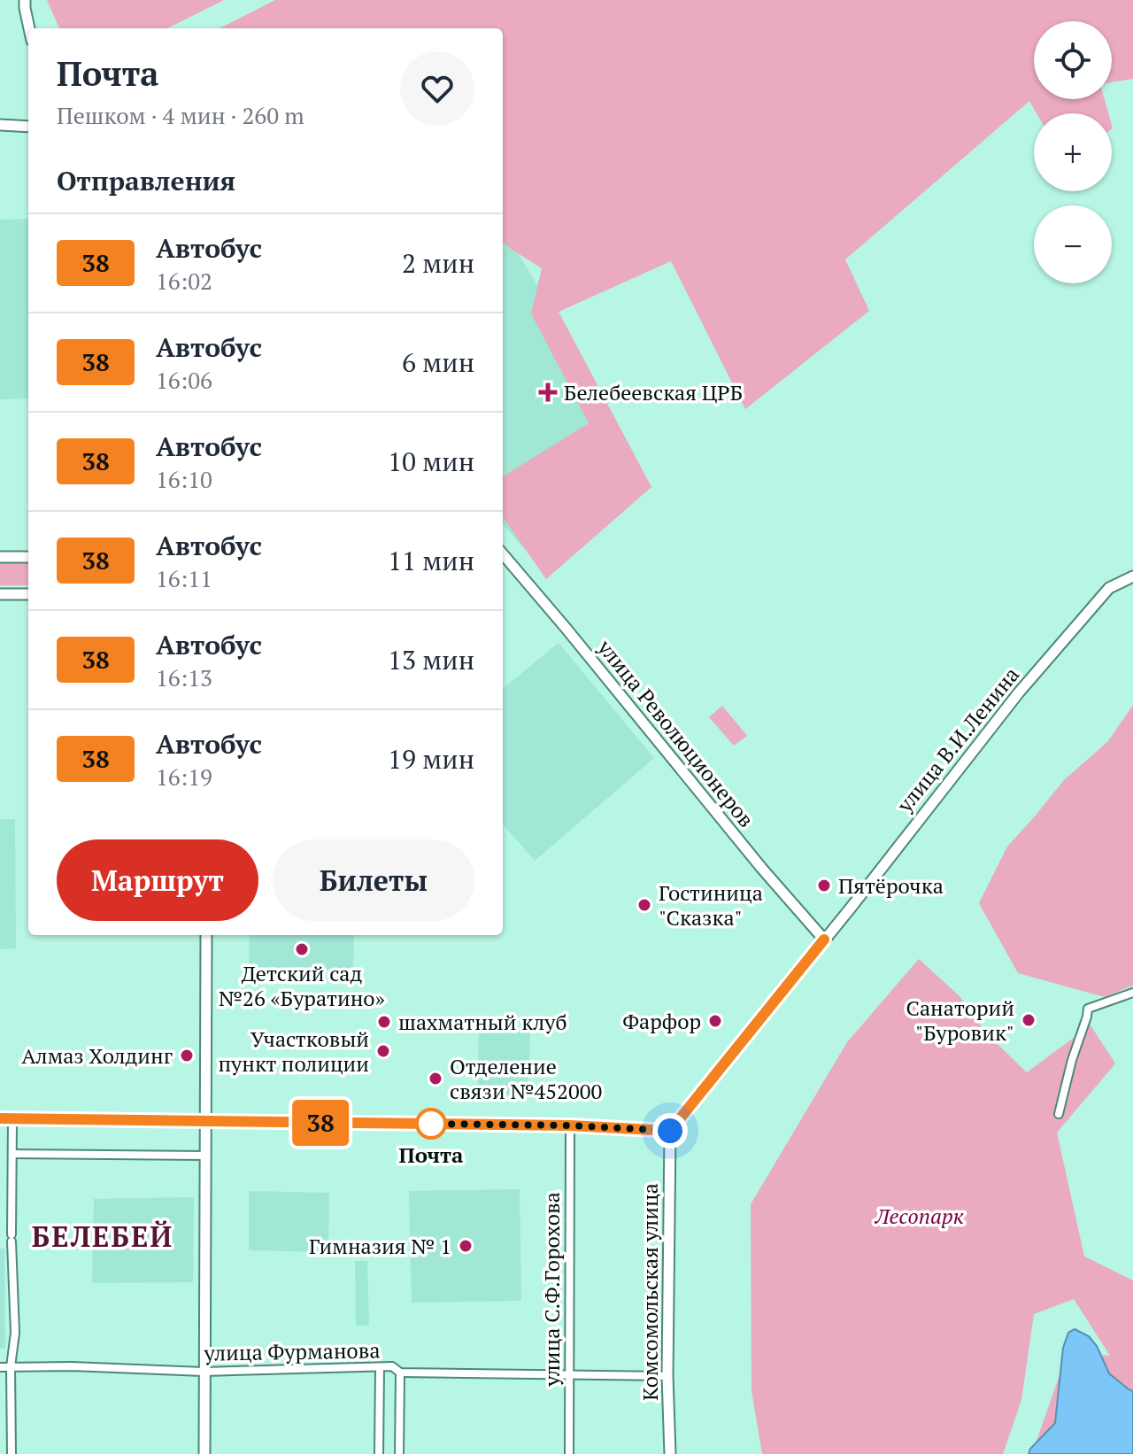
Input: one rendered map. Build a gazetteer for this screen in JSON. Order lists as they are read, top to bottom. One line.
{"streets":{"main road":["улица Революционеров","улица В.И.Ленина","Комсомольская улица"],"street":["улица С.Ф.Горохова","улица Фурманова"]},"crossings":[["улица Революционеров","улица В.И.Ленина"],["улица В.И.Ленина","Комсомольская улица"],["улица С.Ф.Горохова","улица Фурманова"],["Комсомольская улица","улица Фурманова"]],"districts":["БЕЛЕБЕЙ"],"parks":["Лесопарк"],"places":{"health":["Белебеевская ЦРБ"],"other":["Пятёрочка","Гостиница \"Сказка\"","Детский сад №26 «Буратино»","Санаторий \"Буровик\"","Фарфор","шахматный клуб","Участковый пункт полиции","Алмаз Холдинг","Отделение связи №452000","Почта","Гимназия № 1"]},"lines":["bus line 38"],"page":{"on_map":"38","map_buttons":["+","−"],"heading":[["Почта","Пешком · 4 мин · 260 m"],"Отправления"],"list":[{"mark":"38","name":"Автобус","note":"16:02","value":"2 мин"},{"mark":"38","name":"Автобус","note":"16:06","value":"6 мин"},{"mark":"38","name":"Автобус","note":"16:10","value":"10 мин"},{"mark":"38","name":"Автобус","note":"16:11","value":"11 мин"},{"mark":"38","name":"Автобус","note":"16:13","value":"13 мин"},{"mark":"38","name":"Автобус","note":"16:19","value":"19 мин"}],"buttons":["Маршрут","Билеты"]}}
